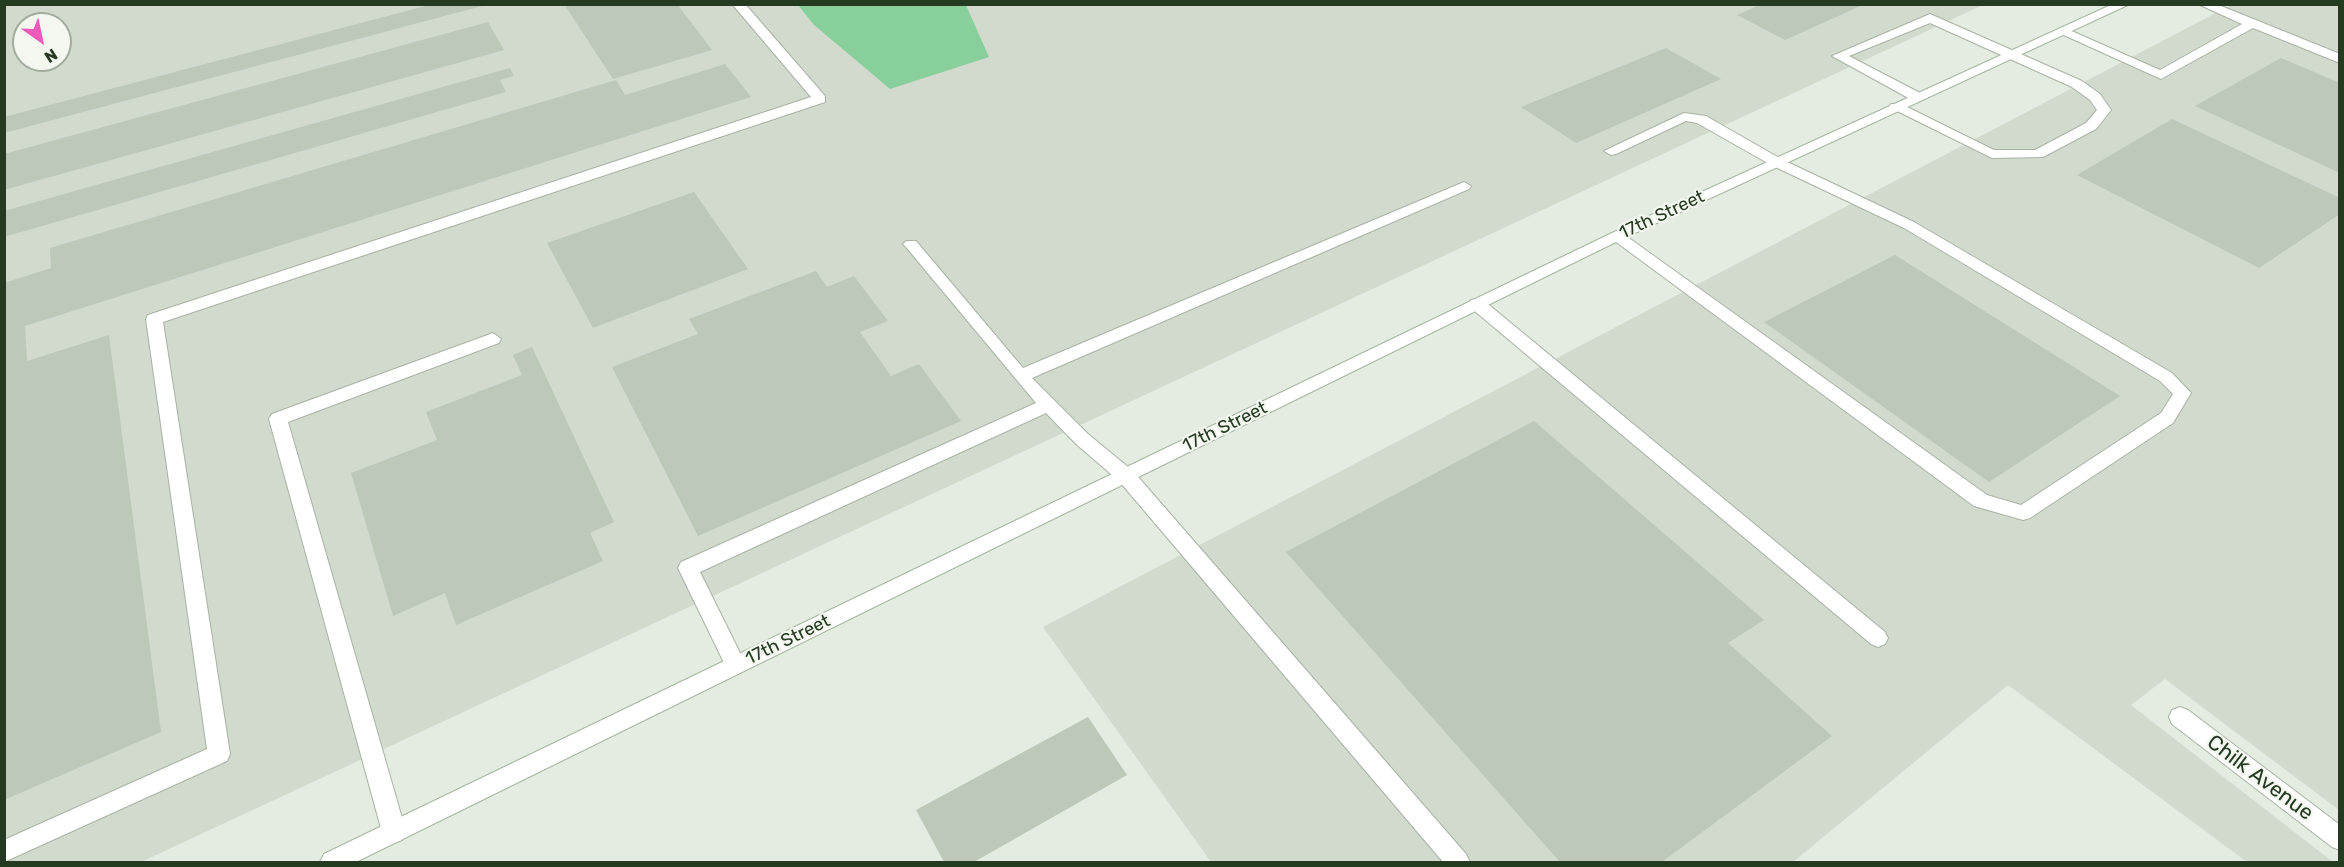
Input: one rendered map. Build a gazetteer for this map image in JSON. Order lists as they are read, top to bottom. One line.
{"streets":{"main road":["17th Street","Chilk Avenue"]},"north":"bottom right"}
